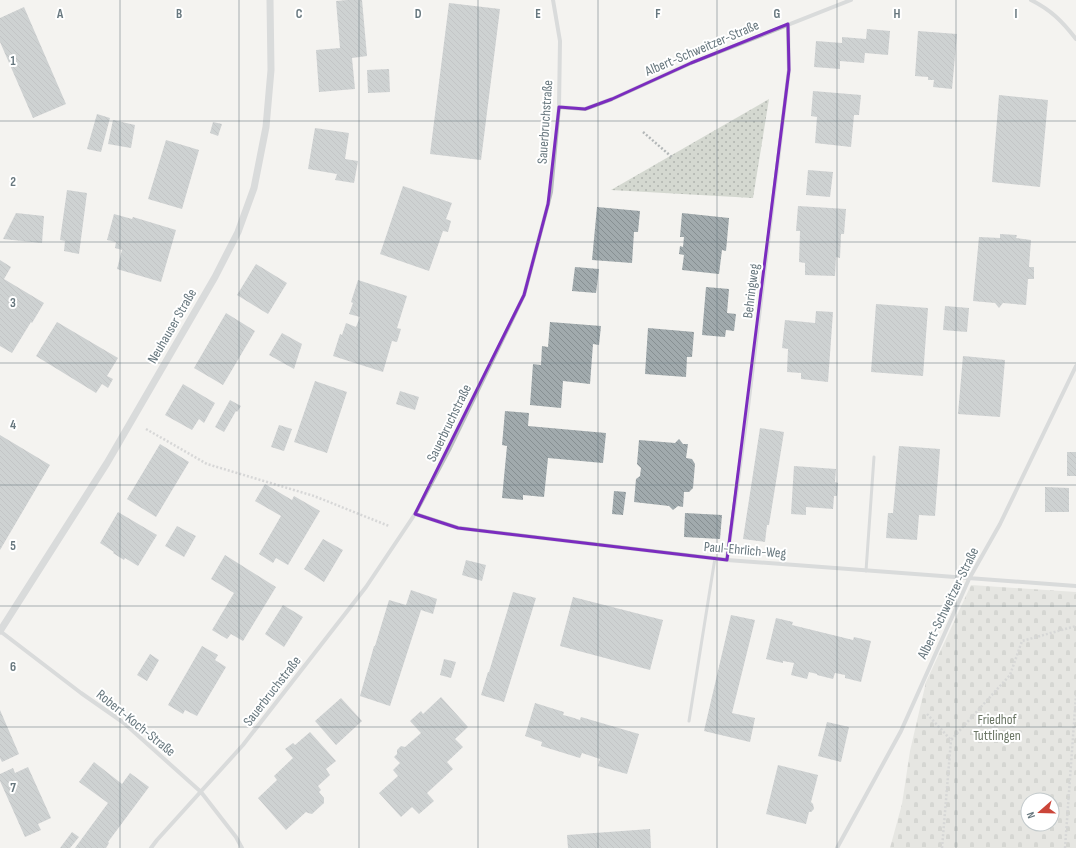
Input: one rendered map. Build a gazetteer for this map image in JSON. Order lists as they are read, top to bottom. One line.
{"streets":{"street":["Albert-Schweitzer-Straße","Sauerbruchstraße","Behringweg","Neuhauser Straße","Paul-Ehrlich-Weg","Robert-Koch-Straße"]},"crossings":[["Albert-Schweitzer-Straße","Sauerbruchstraße"],["Albert-Schweitzer-Straße","Behringweg"],["Albert-Schweitzer-Straße","Paul-Ehrlich-Weg"],["Sauerbruchstraße","Paul-Ehrlich-Weg"],["Sauerbruchstraße","Robert-Koch-Straße"],["Behringweg","Paul-Ehrlich-Weg"],["Neuhauser Straße","Robert-Koch-Straße"]],"parks":["Friedhof Tuttlingen"],"north":"left","grid":{"columns":["A","B","C","D","E","F","G","H","I"],"rows":["1","2","3","4","5","6","7"]}}
